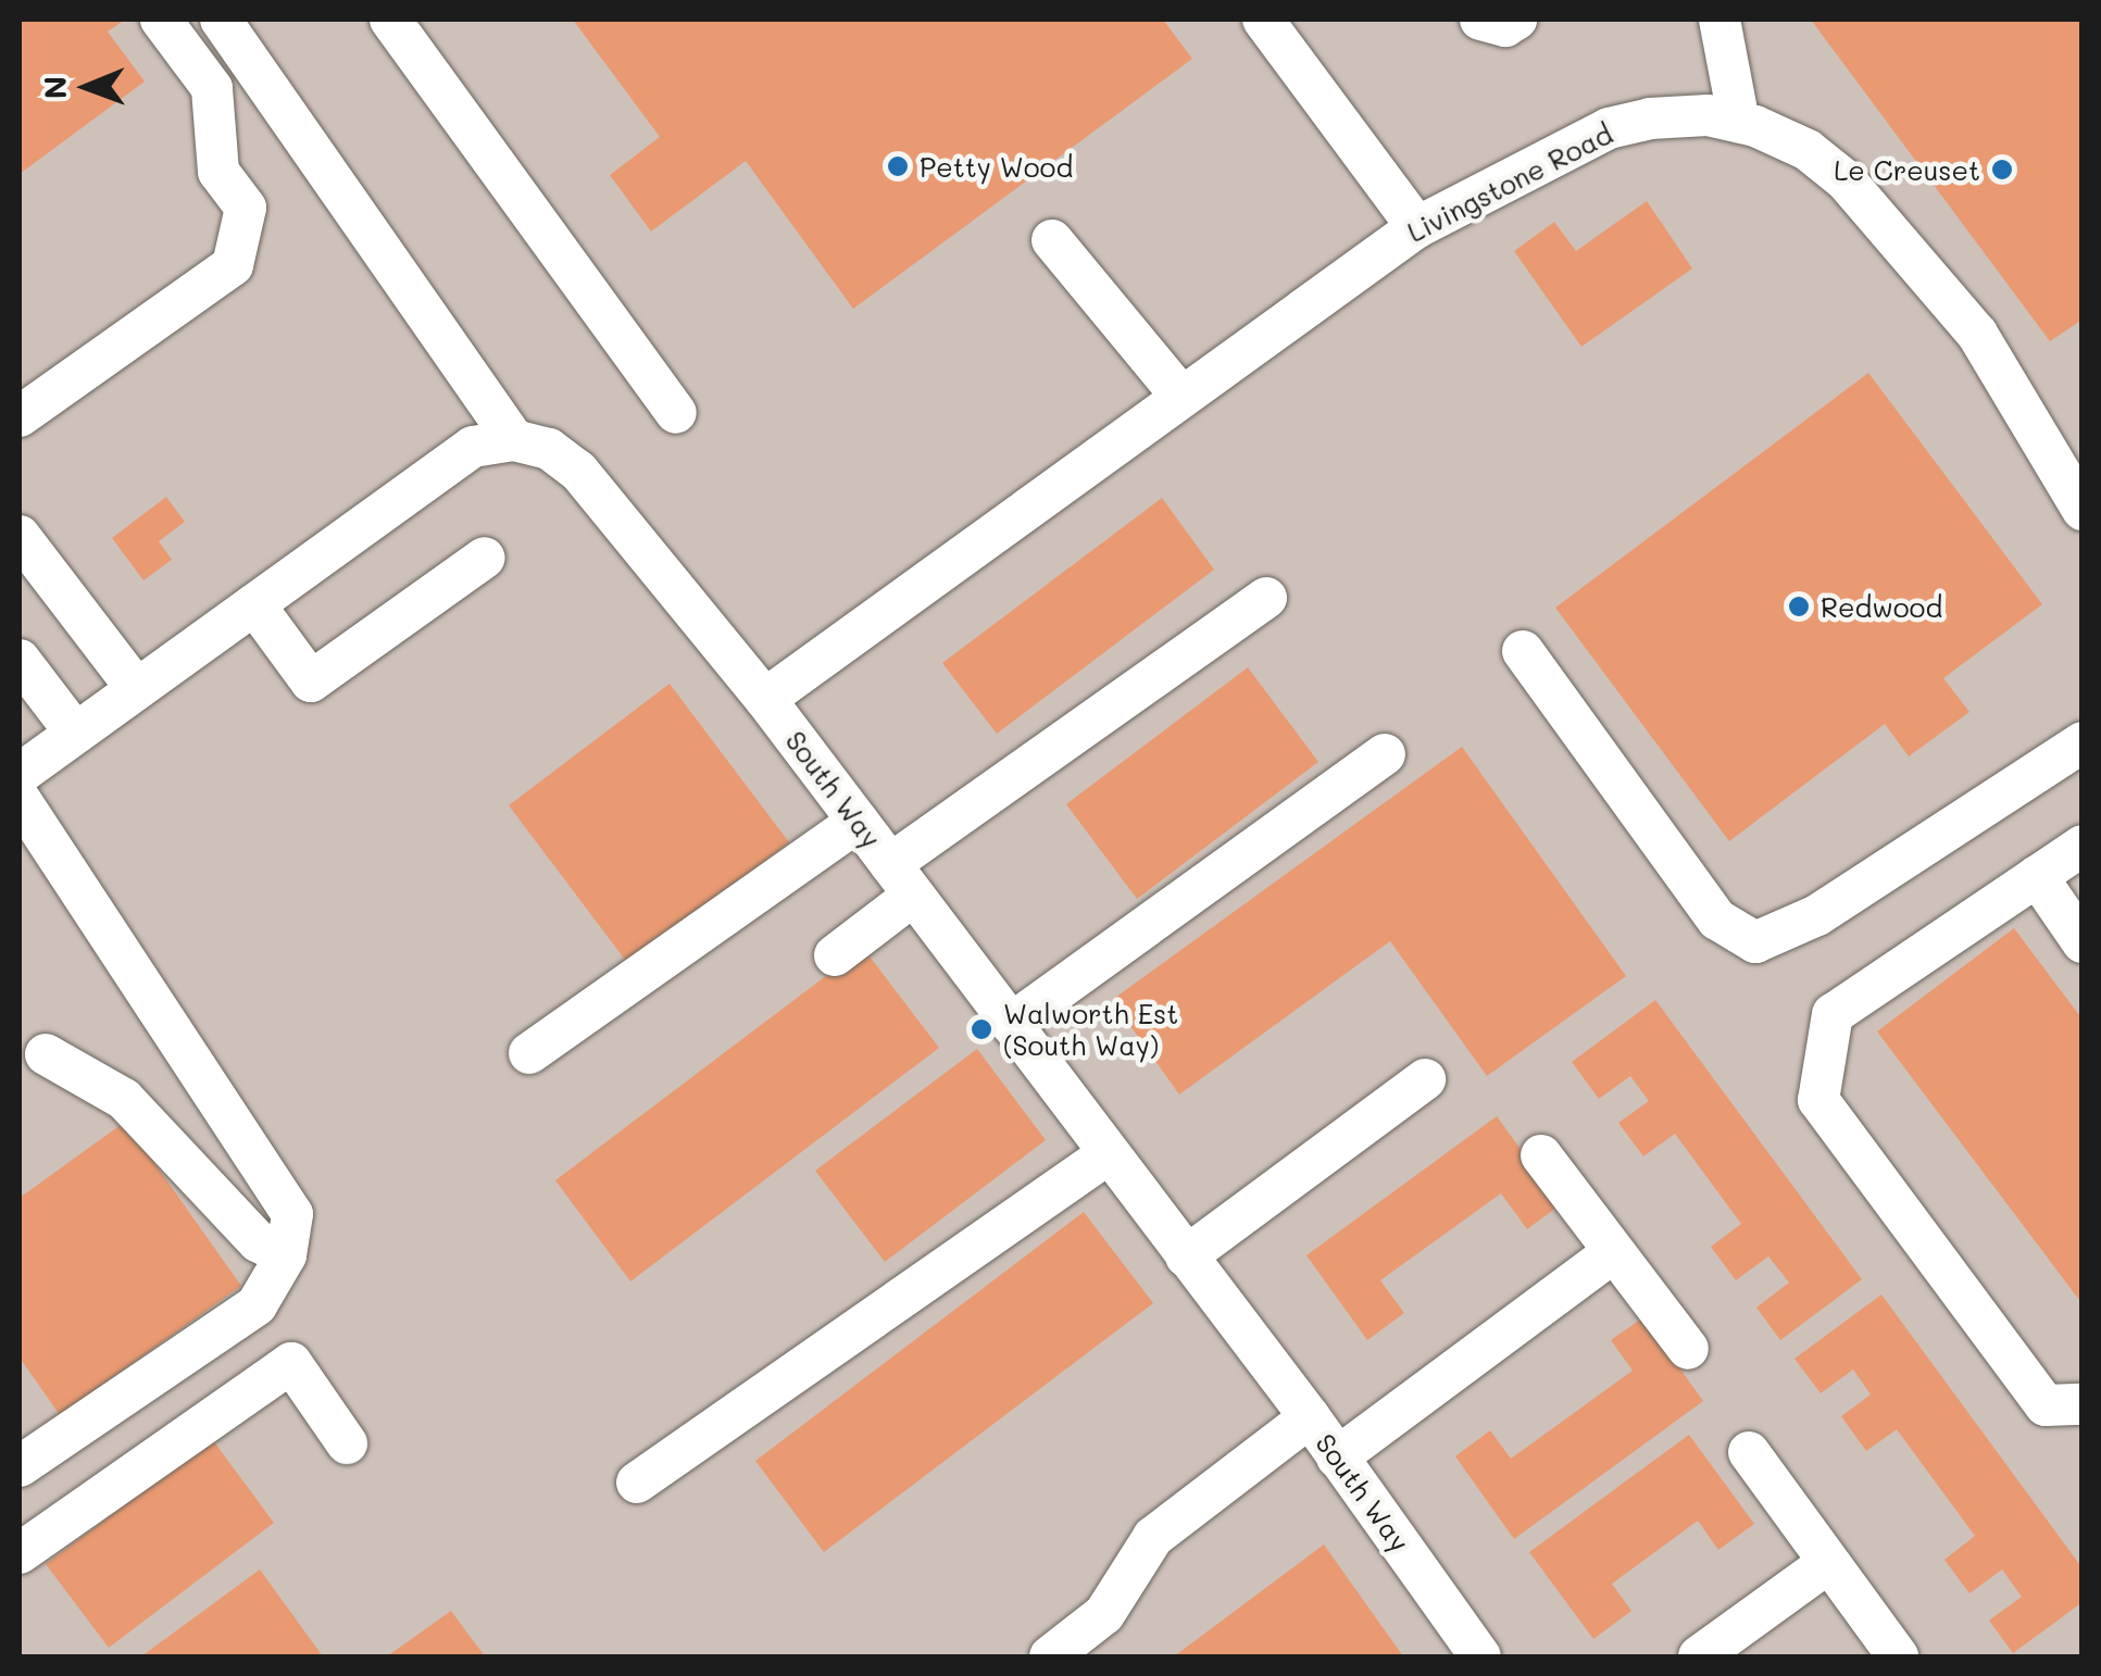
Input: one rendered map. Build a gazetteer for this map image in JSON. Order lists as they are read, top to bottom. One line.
{"streets":{"street":["Livingstone Road","South Way"]},"crossings":[["Livingstone Road","South Way"]],"places":["Petty Wood","Le Creuset","Redwood","Walworth Est (South Way)"],"north":"left"}
